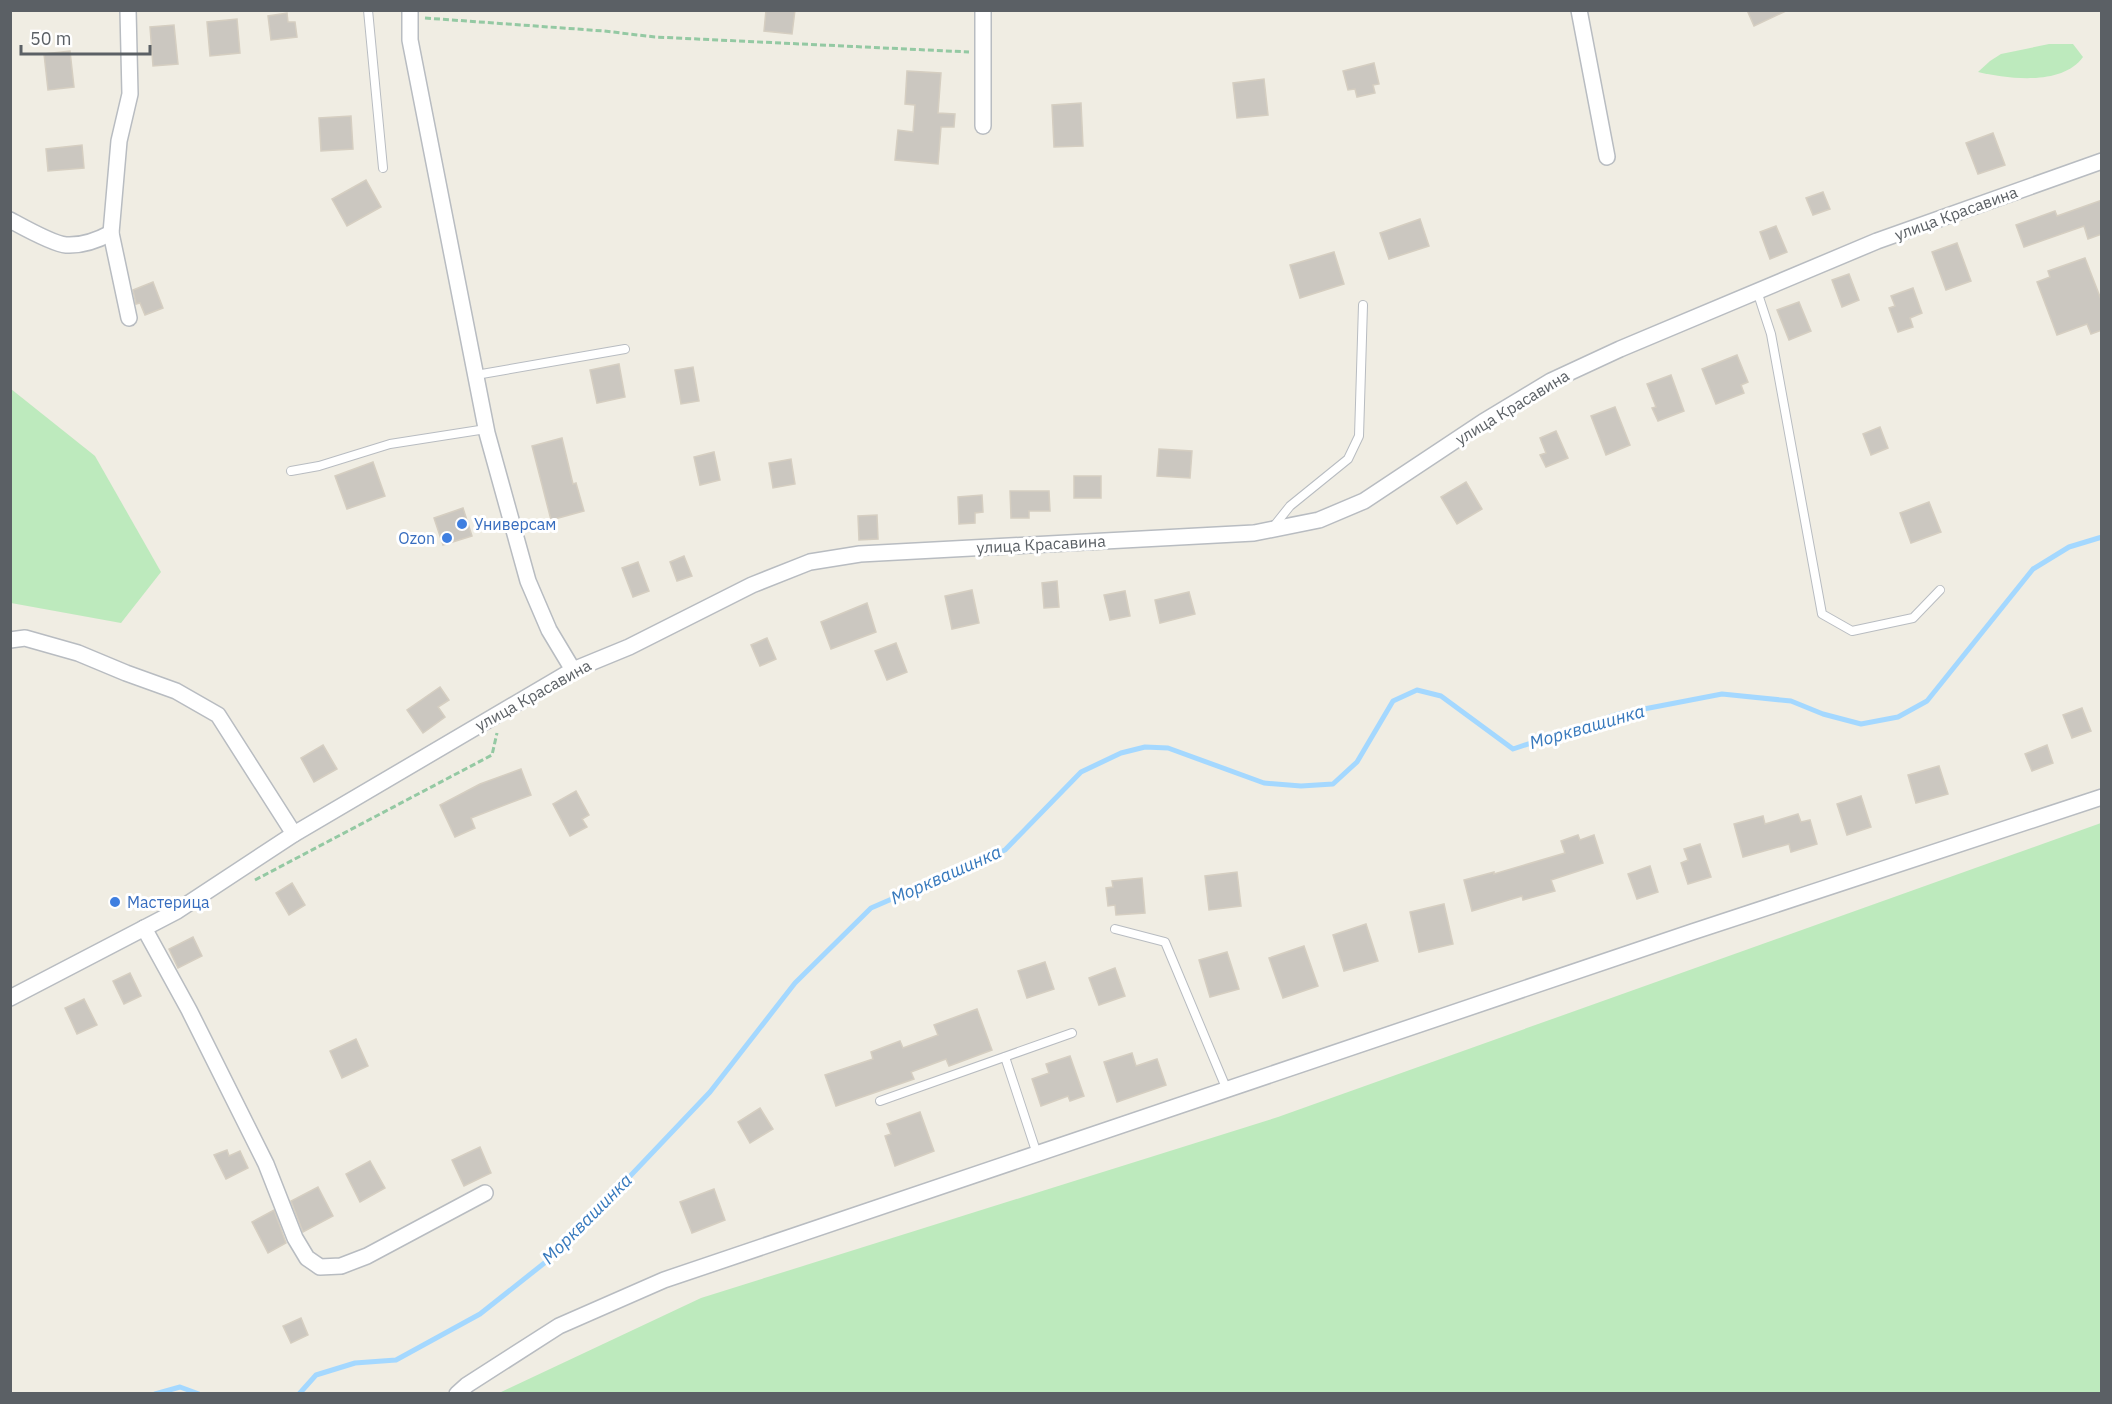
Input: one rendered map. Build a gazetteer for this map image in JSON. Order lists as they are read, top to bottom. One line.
{"streets":{"street":["улица Красавина"]},"water":["Морквашинка"],"places":["Универсам","Ozon","Мастерица"],"scale_bar":"50 m"}
